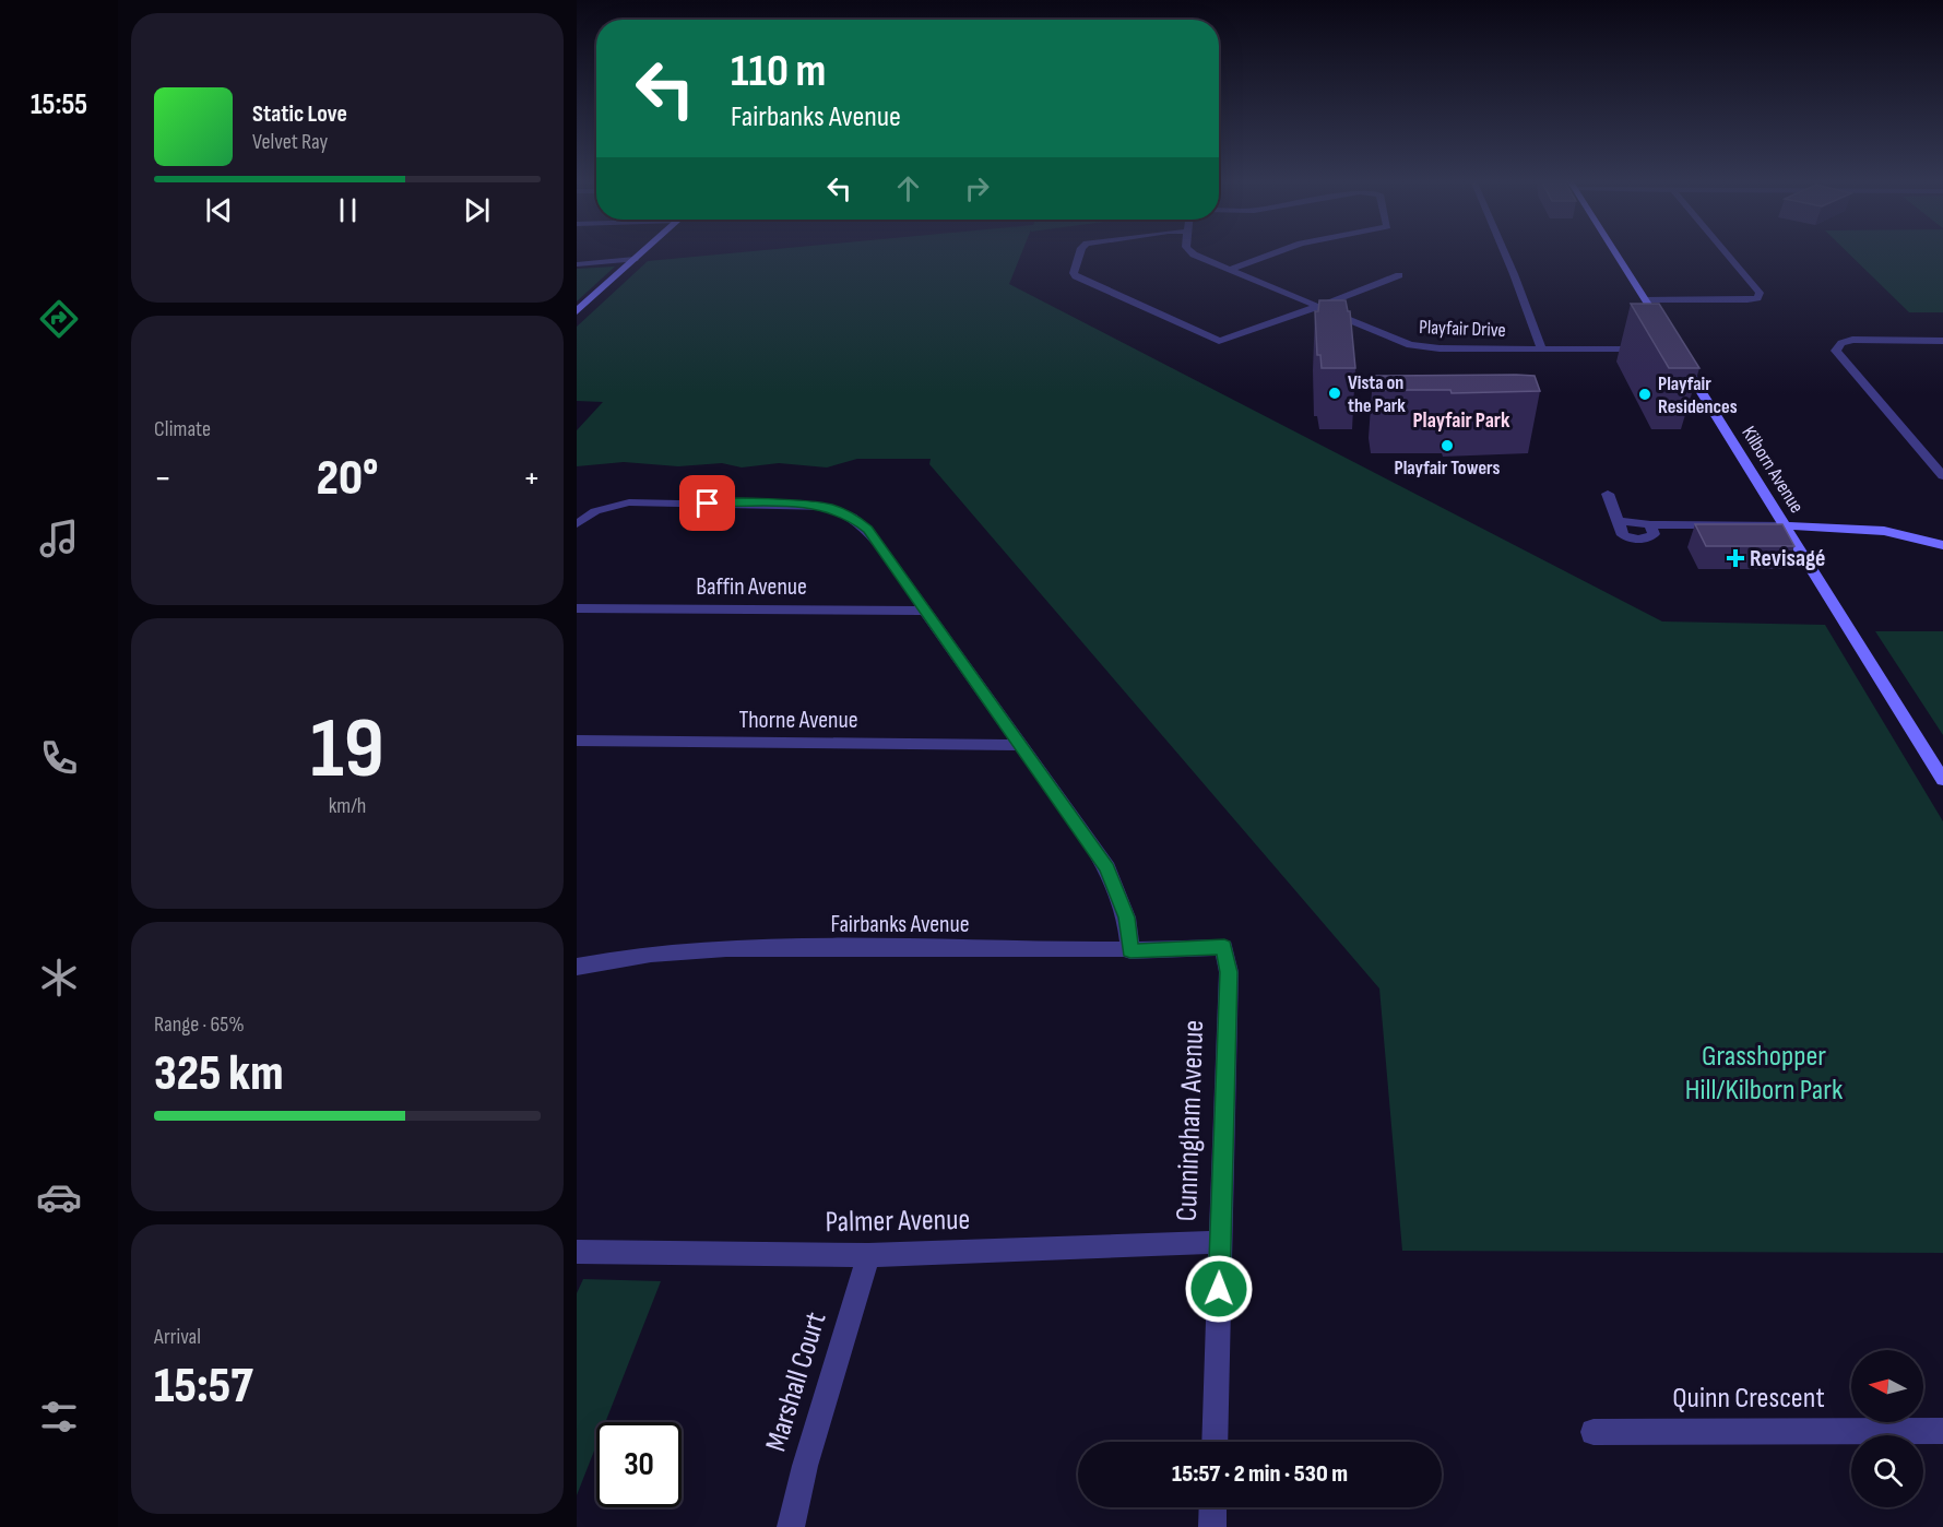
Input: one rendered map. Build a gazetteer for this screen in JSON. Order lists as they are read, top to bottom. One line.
{"streets":{"street":["Playfair Drive","Kilborn Avenue","Baffin Avenue","Thorne Avenue","Fairbanks Avenue","Cunningham Avenue","Palmer Avenue","Marshall Court","Quinn Crescent"]},"crossings":[["Fairbanks Avenue","Cunningham Avenue"],["Cunningham Avenue","Palmer Avenue"],["Palmer Avenue","Marshall Court"]],"districts":["Playfair Park"],"parks":["Grasshopper Hill/Kilborn Park"],"places":{"other":["Vista on the Park","Playfair Residences","Playfair Towers"],"health":["Revisagé"]},"north":"left","page":{"tabs":"15:55","turn":["110 m","Fairbanks Avenue"],"song":["Static Love","Velvet Ray"],"tile":["Climate",["19","km/h"],["Range · 65%","325 km"],["Arrival","15:57"]],"heat":["−","20°","+"],"limit":"30","trip":"15:57 · 2 min · 530 m"}}
